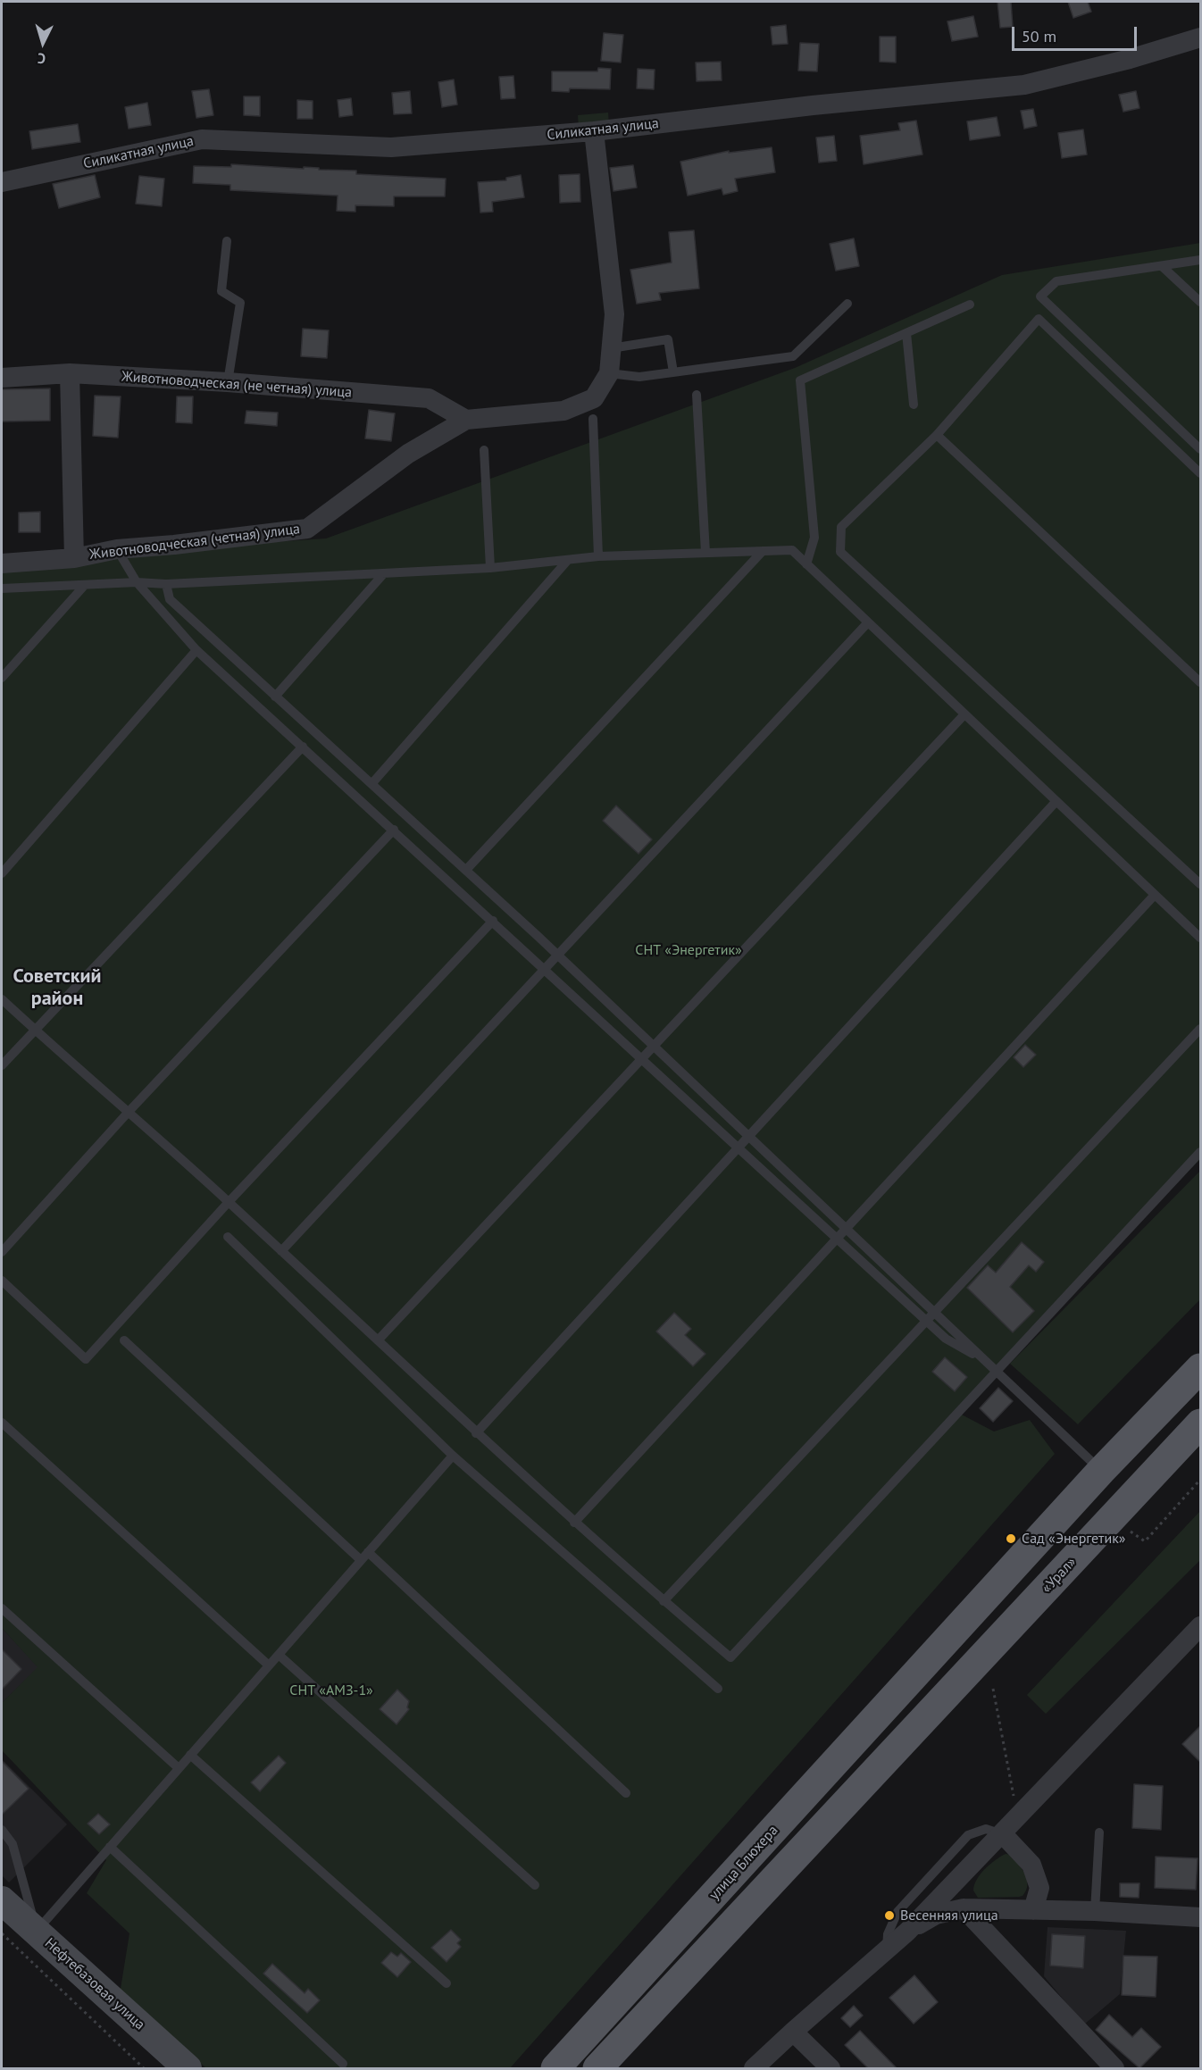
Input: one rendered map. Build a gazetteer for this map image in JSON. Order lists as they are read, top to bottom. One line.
{"streets":{"main road":["«Урал»","улица Блюхера"],"street":["Силикатная улица","Животноводческая (не четная) улица","Животноводческая (четная) улица","Нефтебазовая улица"]},"crossings":[["Силикатная улица","Животноводческая (четная) улица"],["Животноводческая (не четная) улица","Животноводческая (четная) улица"]],"districts":["Советский район"],"parks":["СНТ «Энергетик»","СНТ «АМЗ-1»"],"places":["Сад «Энергетик»","Весенняя улица"],"scale_bar":"50 m","north":"bottom"}
